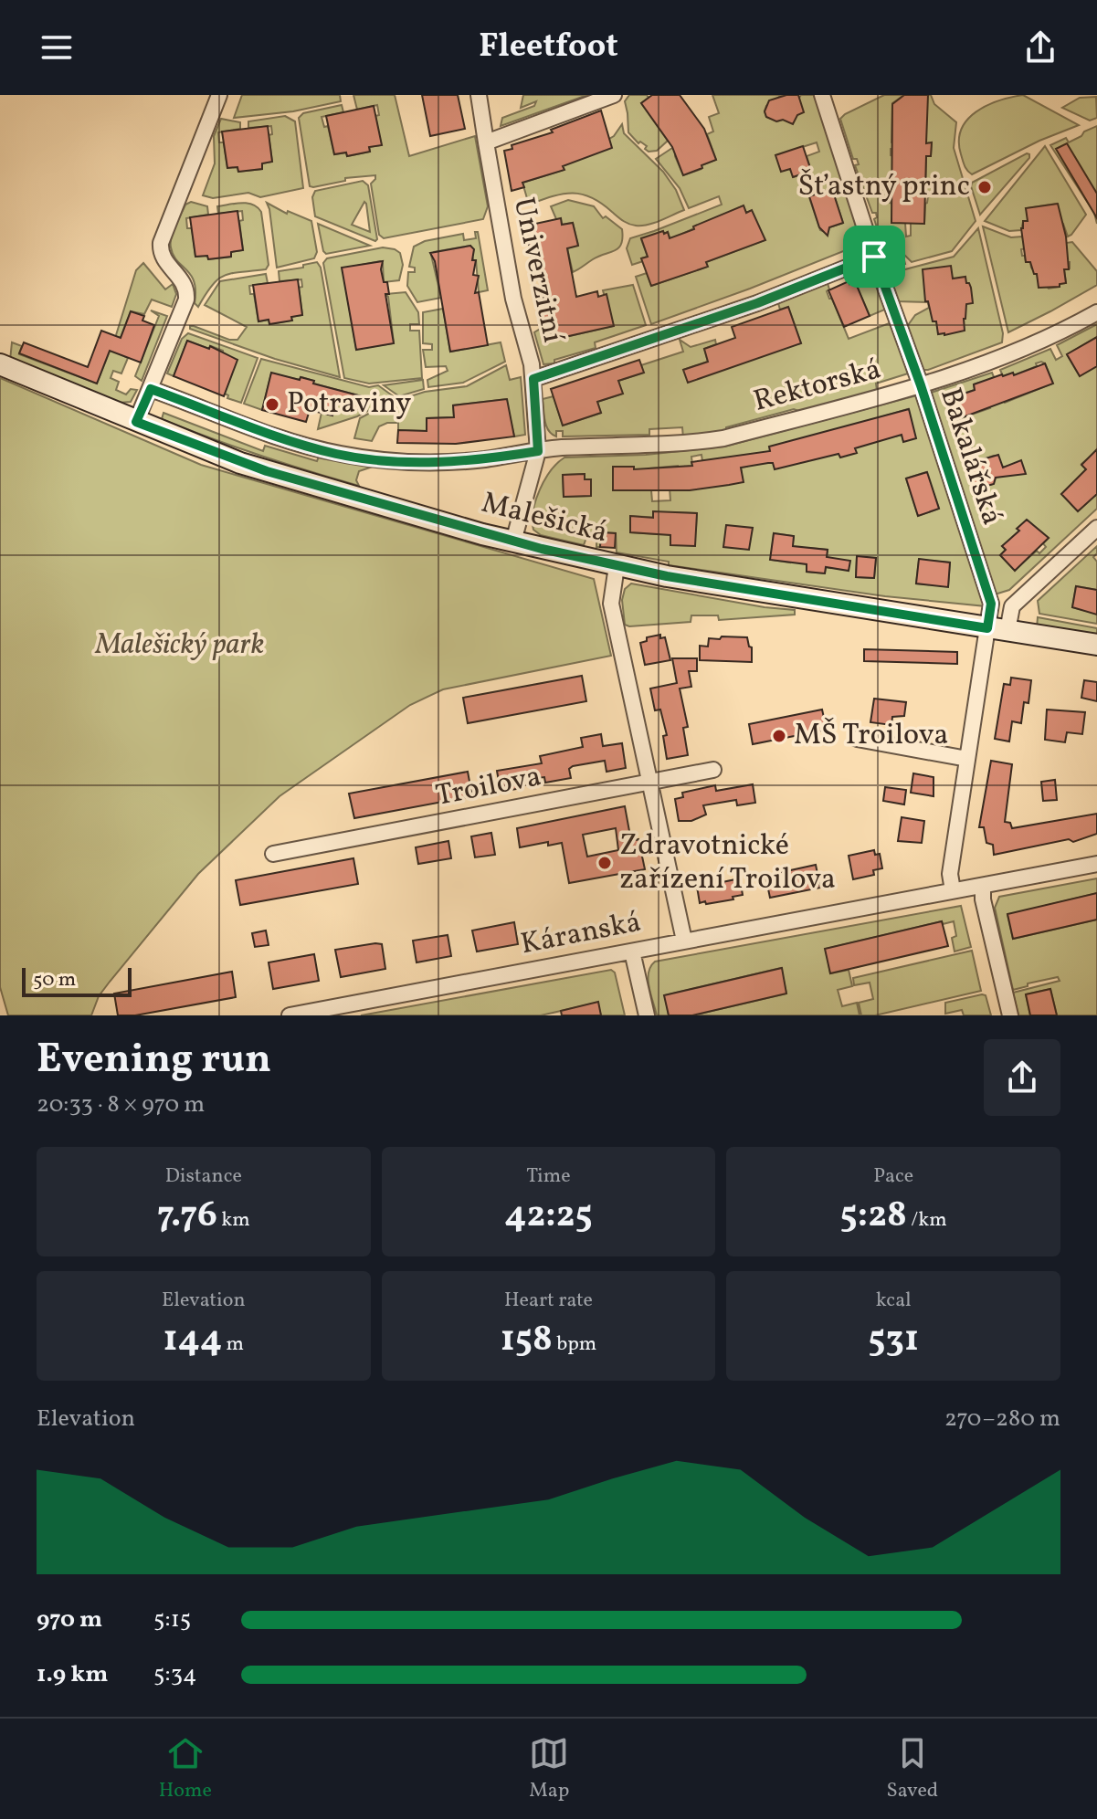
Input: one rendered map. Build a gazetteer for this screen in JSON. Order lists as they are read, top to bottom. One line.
{"streets":{"street":["Univerzitní","Rektorská","Bakalářská","Malešická","Troilova","Káranská"]},"crossings":[["Univerzitní","Rektorská"],["Univerzitní","Malešická"],["Rektorská","Bakalářská"],["Bakalářská","Malešická"]],"parks":["Malešický park"],"places":["Šťastný princ","Potraviny","MŠ Troilova","Zdravotnické zařízení Troilova"],"scale_bar":"50 m","page":{"header":"Fleetfoot","scale":"50 m","heading":["Evening run","20:33 · 8 × 970 m"],"stats":[["Distance","7.76 km"],["Time","42:25"],["Pace","5:28 /km"],["Elevation","144 m"],["Heart rate","158 bpm"],["kcal","531"]],"chart":["Elevation","270–280 m"],"list":[{"name":"970 m","note":"5:15"},{"name":"1.9 km","note":"5:34"}],"tabs":["Home","Map","Saved"]}}
